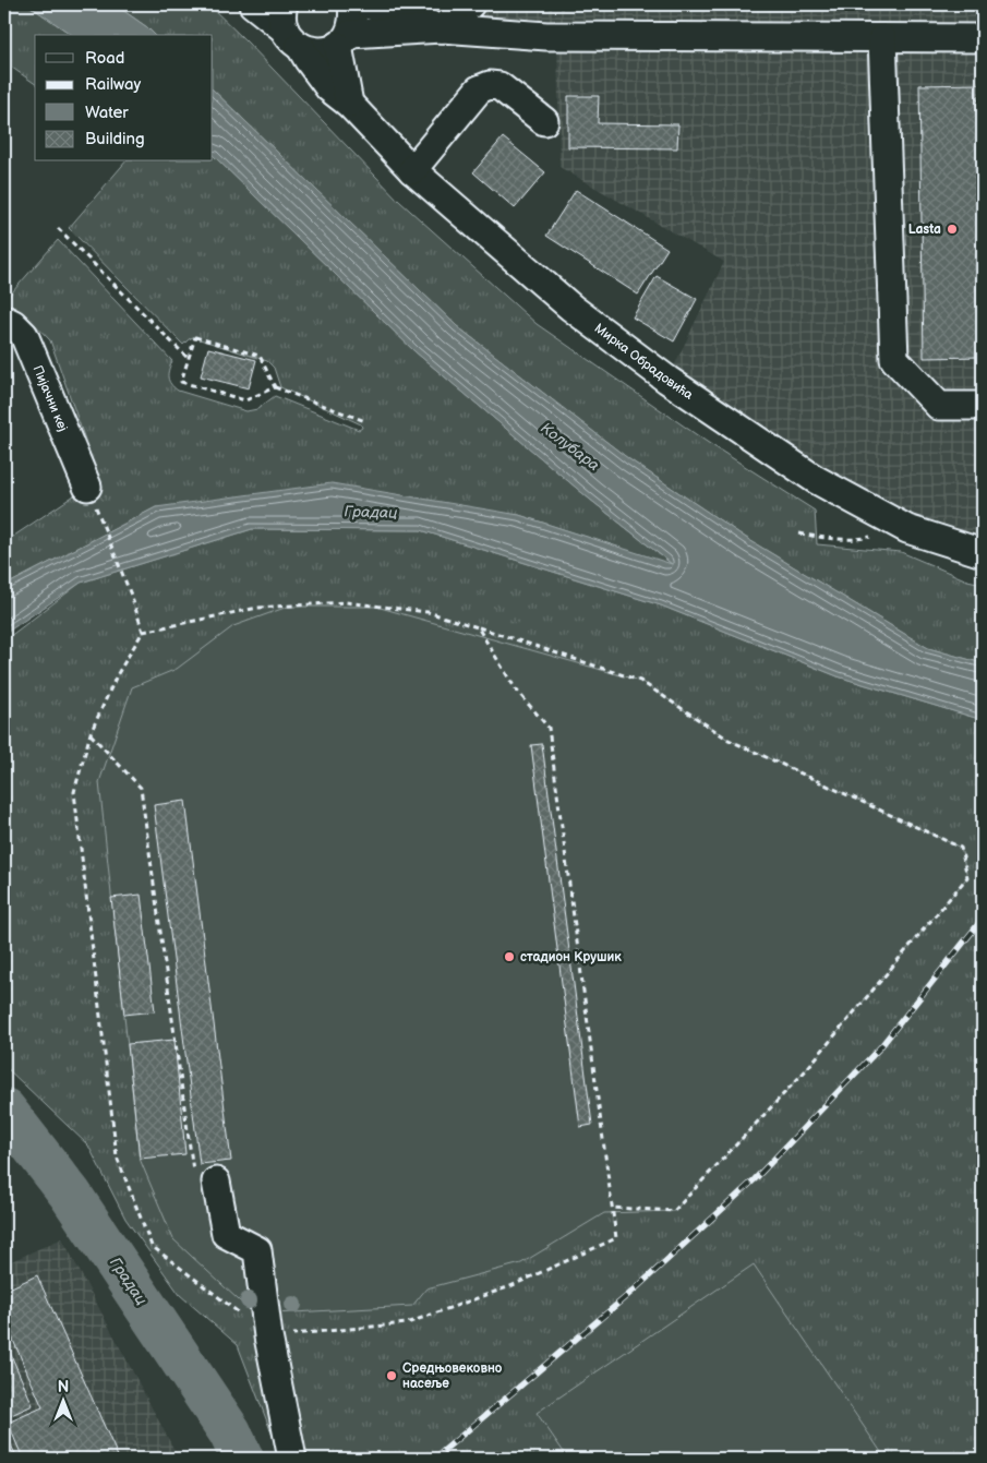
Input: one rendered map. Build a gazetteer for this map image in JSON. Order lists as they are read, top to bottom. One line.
{"streets":{"street":["Мирка Обрадовића","Пијачни кеј"]},"water":["Колубара","Градац"],"places":["Lasta","стадион Крушик","Средњовековно насеље"],"legend":["Road","Railway","Water","Building"],"north":"top"}
